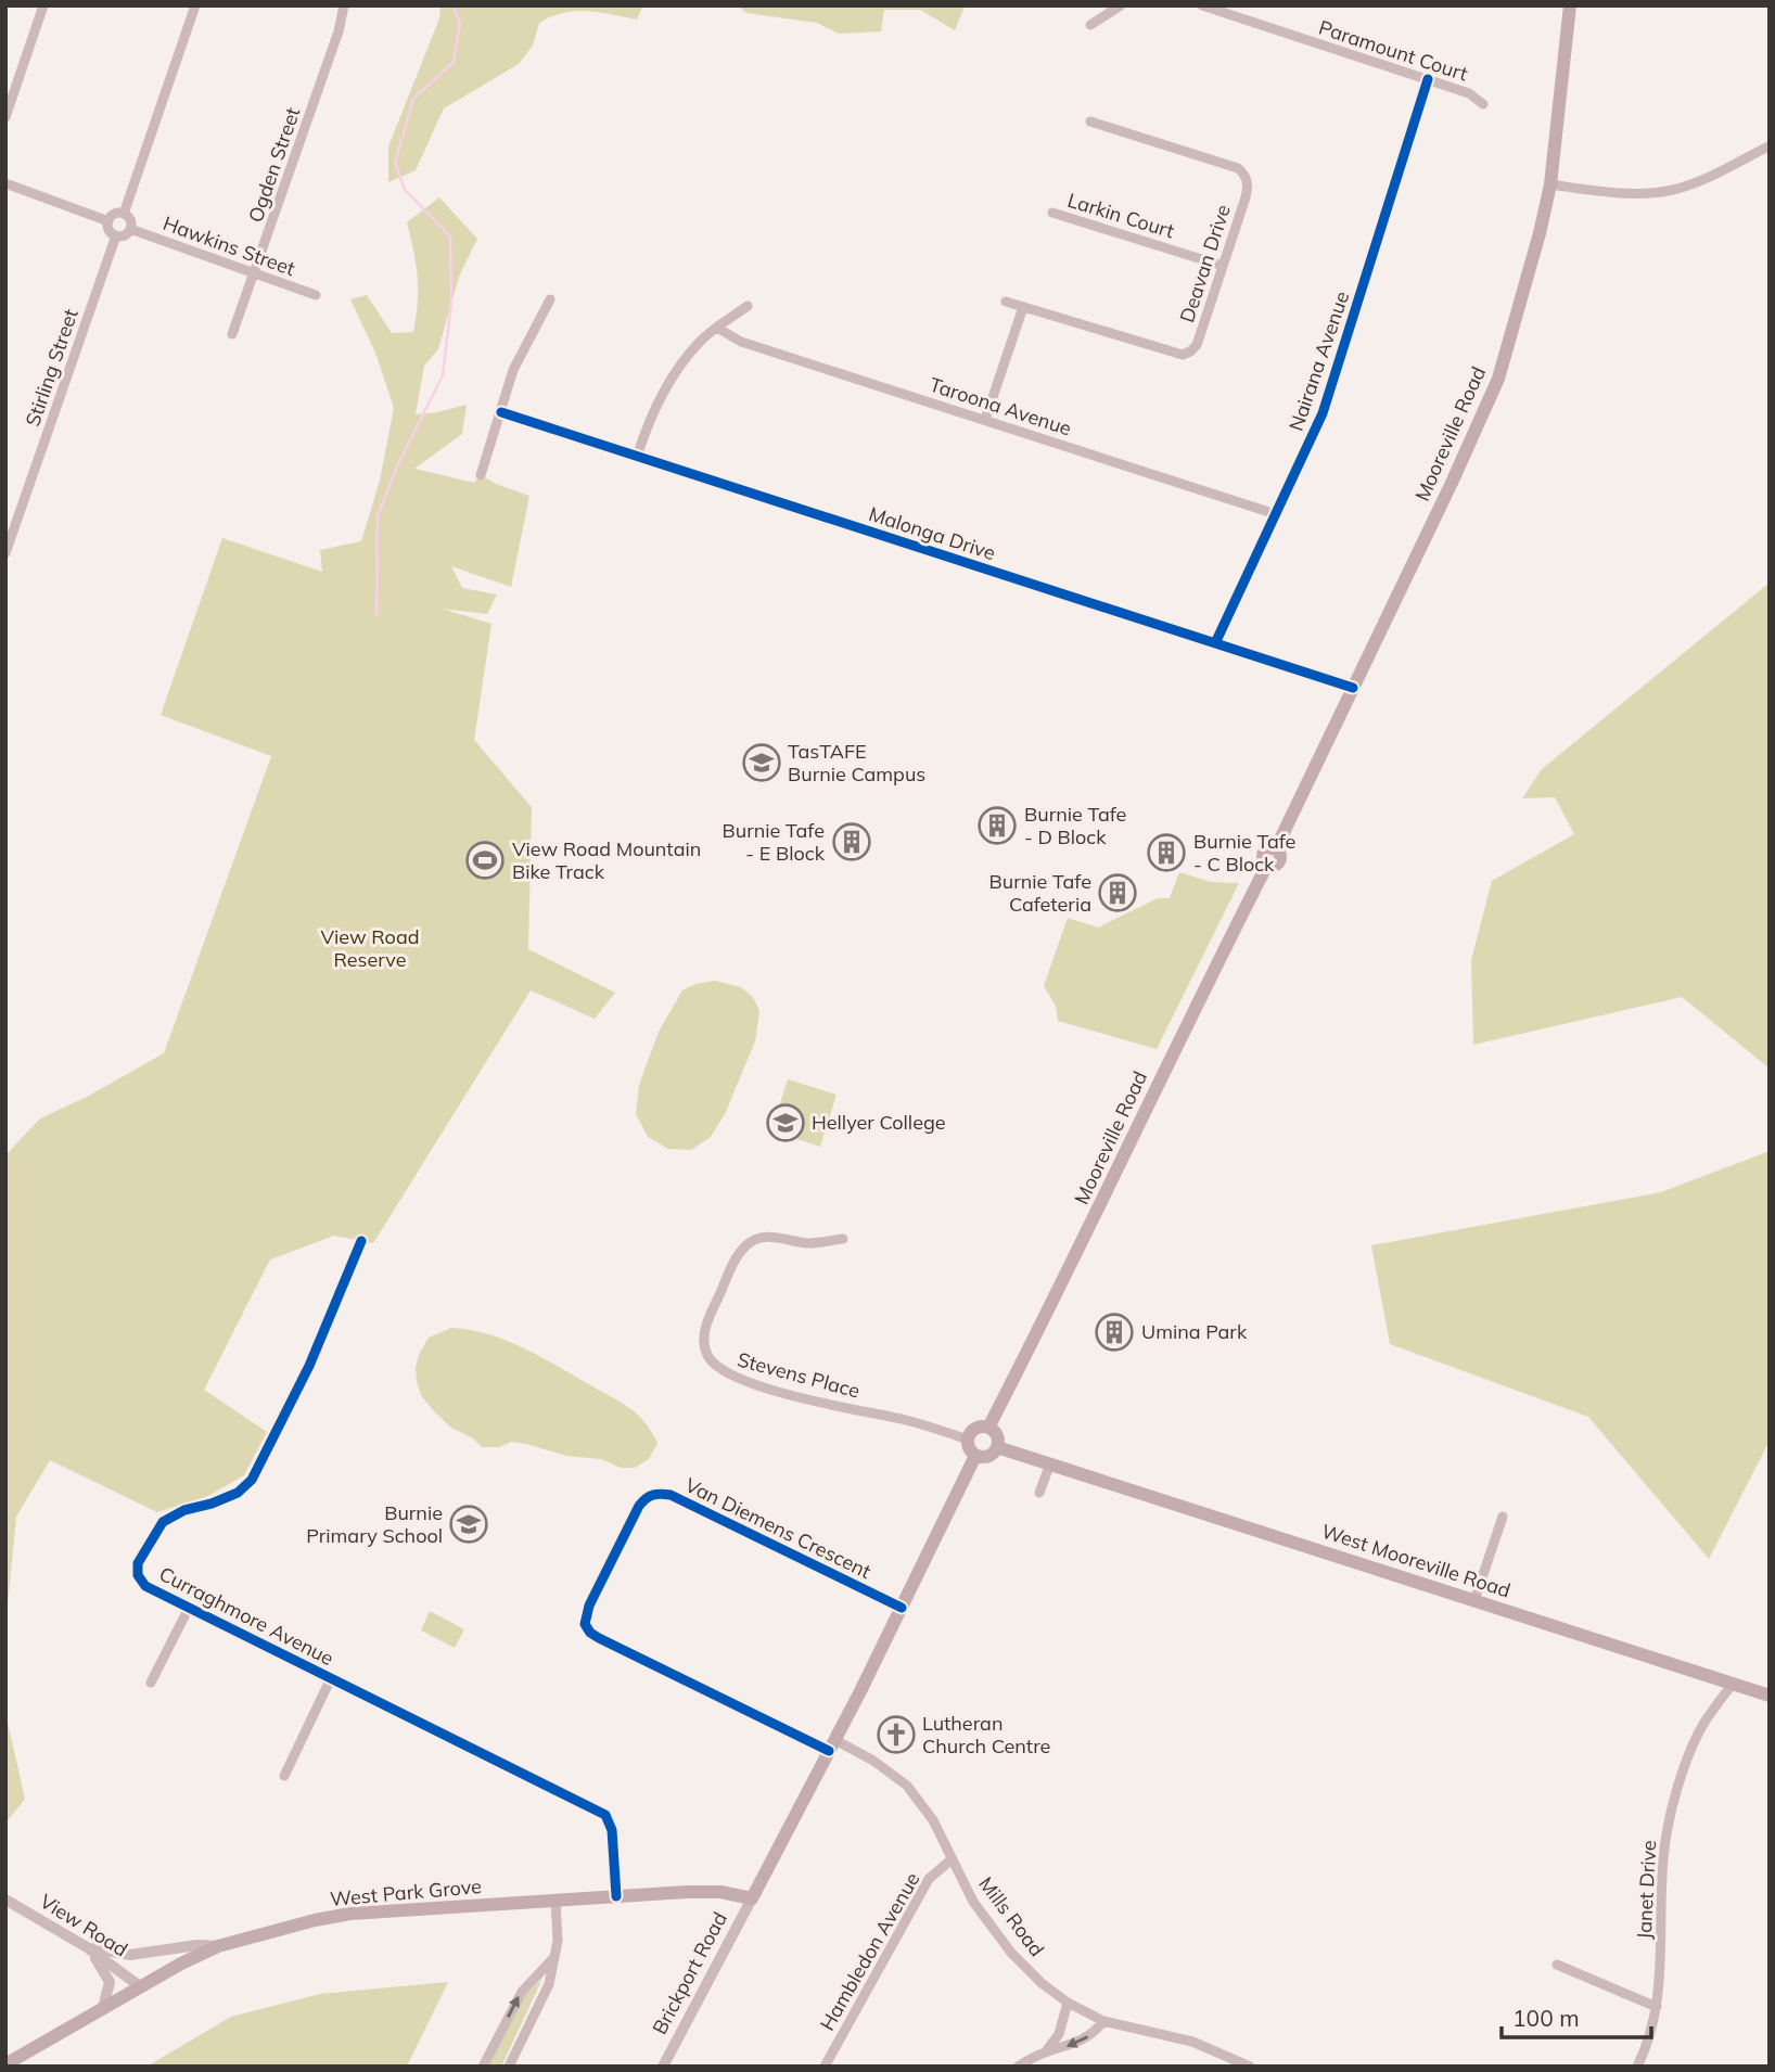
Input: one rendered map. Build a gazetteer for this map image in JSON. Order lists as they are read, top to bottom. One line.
{"streets":{"main road":["Mooreville Road","West Mooreville Road","West Park Grove"],"street":["Paramount Court","Ogden Street","Larkin Court","Hawkins Street","Deavan Drive","Nairana Avenue","Stirling Street","Taroona Avenue","Malonga Drive","Stevens Place","Van Diemens Crescent","Curraghmore Avenue","Janet Drive","Mills Road","View Road","Hambledon Avenue","Brickport Road"]},"crossings":[["Paramount Court","Nairana Avenue"],["Ogden Street","Hawkins Street"],["Larkin Court","Deavan Drive"],["Hawkins Street","Stirling Street"],["Nairana Avenue","Taroona Avenue"],["Nairana Avenue","Malonga Drive"],["Mooreville Road","Malonga Drive"],["Mooreville Road","Stevens Place"],["Mooreville Road","West Mooreville Road"],["Stevens Place","West Mooreville Road"],["Van Diemens Crescent","Mills Road"],["West Mooreville Road","Janet Drive"],["Curraghmore Avenue","West Park Grove"],["West Park Grove","View Road"],["West Park Grove","Brickport Road"],["Mills Road","Hambledon Avenue"]],"parks":["View Road Reserve"],"places":{"school or university":["TasTAFE Burnie Campus","Hellyer College","Burnie Primary School"],"building":["Burnie Tafe - D Block","Burnie Tafe - E Block","Burnie Tafe - C Block","Burnie Tafe Cafeteria","Umina Park"],"sports":["View Road Mountain Bike Track"],"church":["Lutheran Church Centre"]},"scale_bar":"100 m"}
